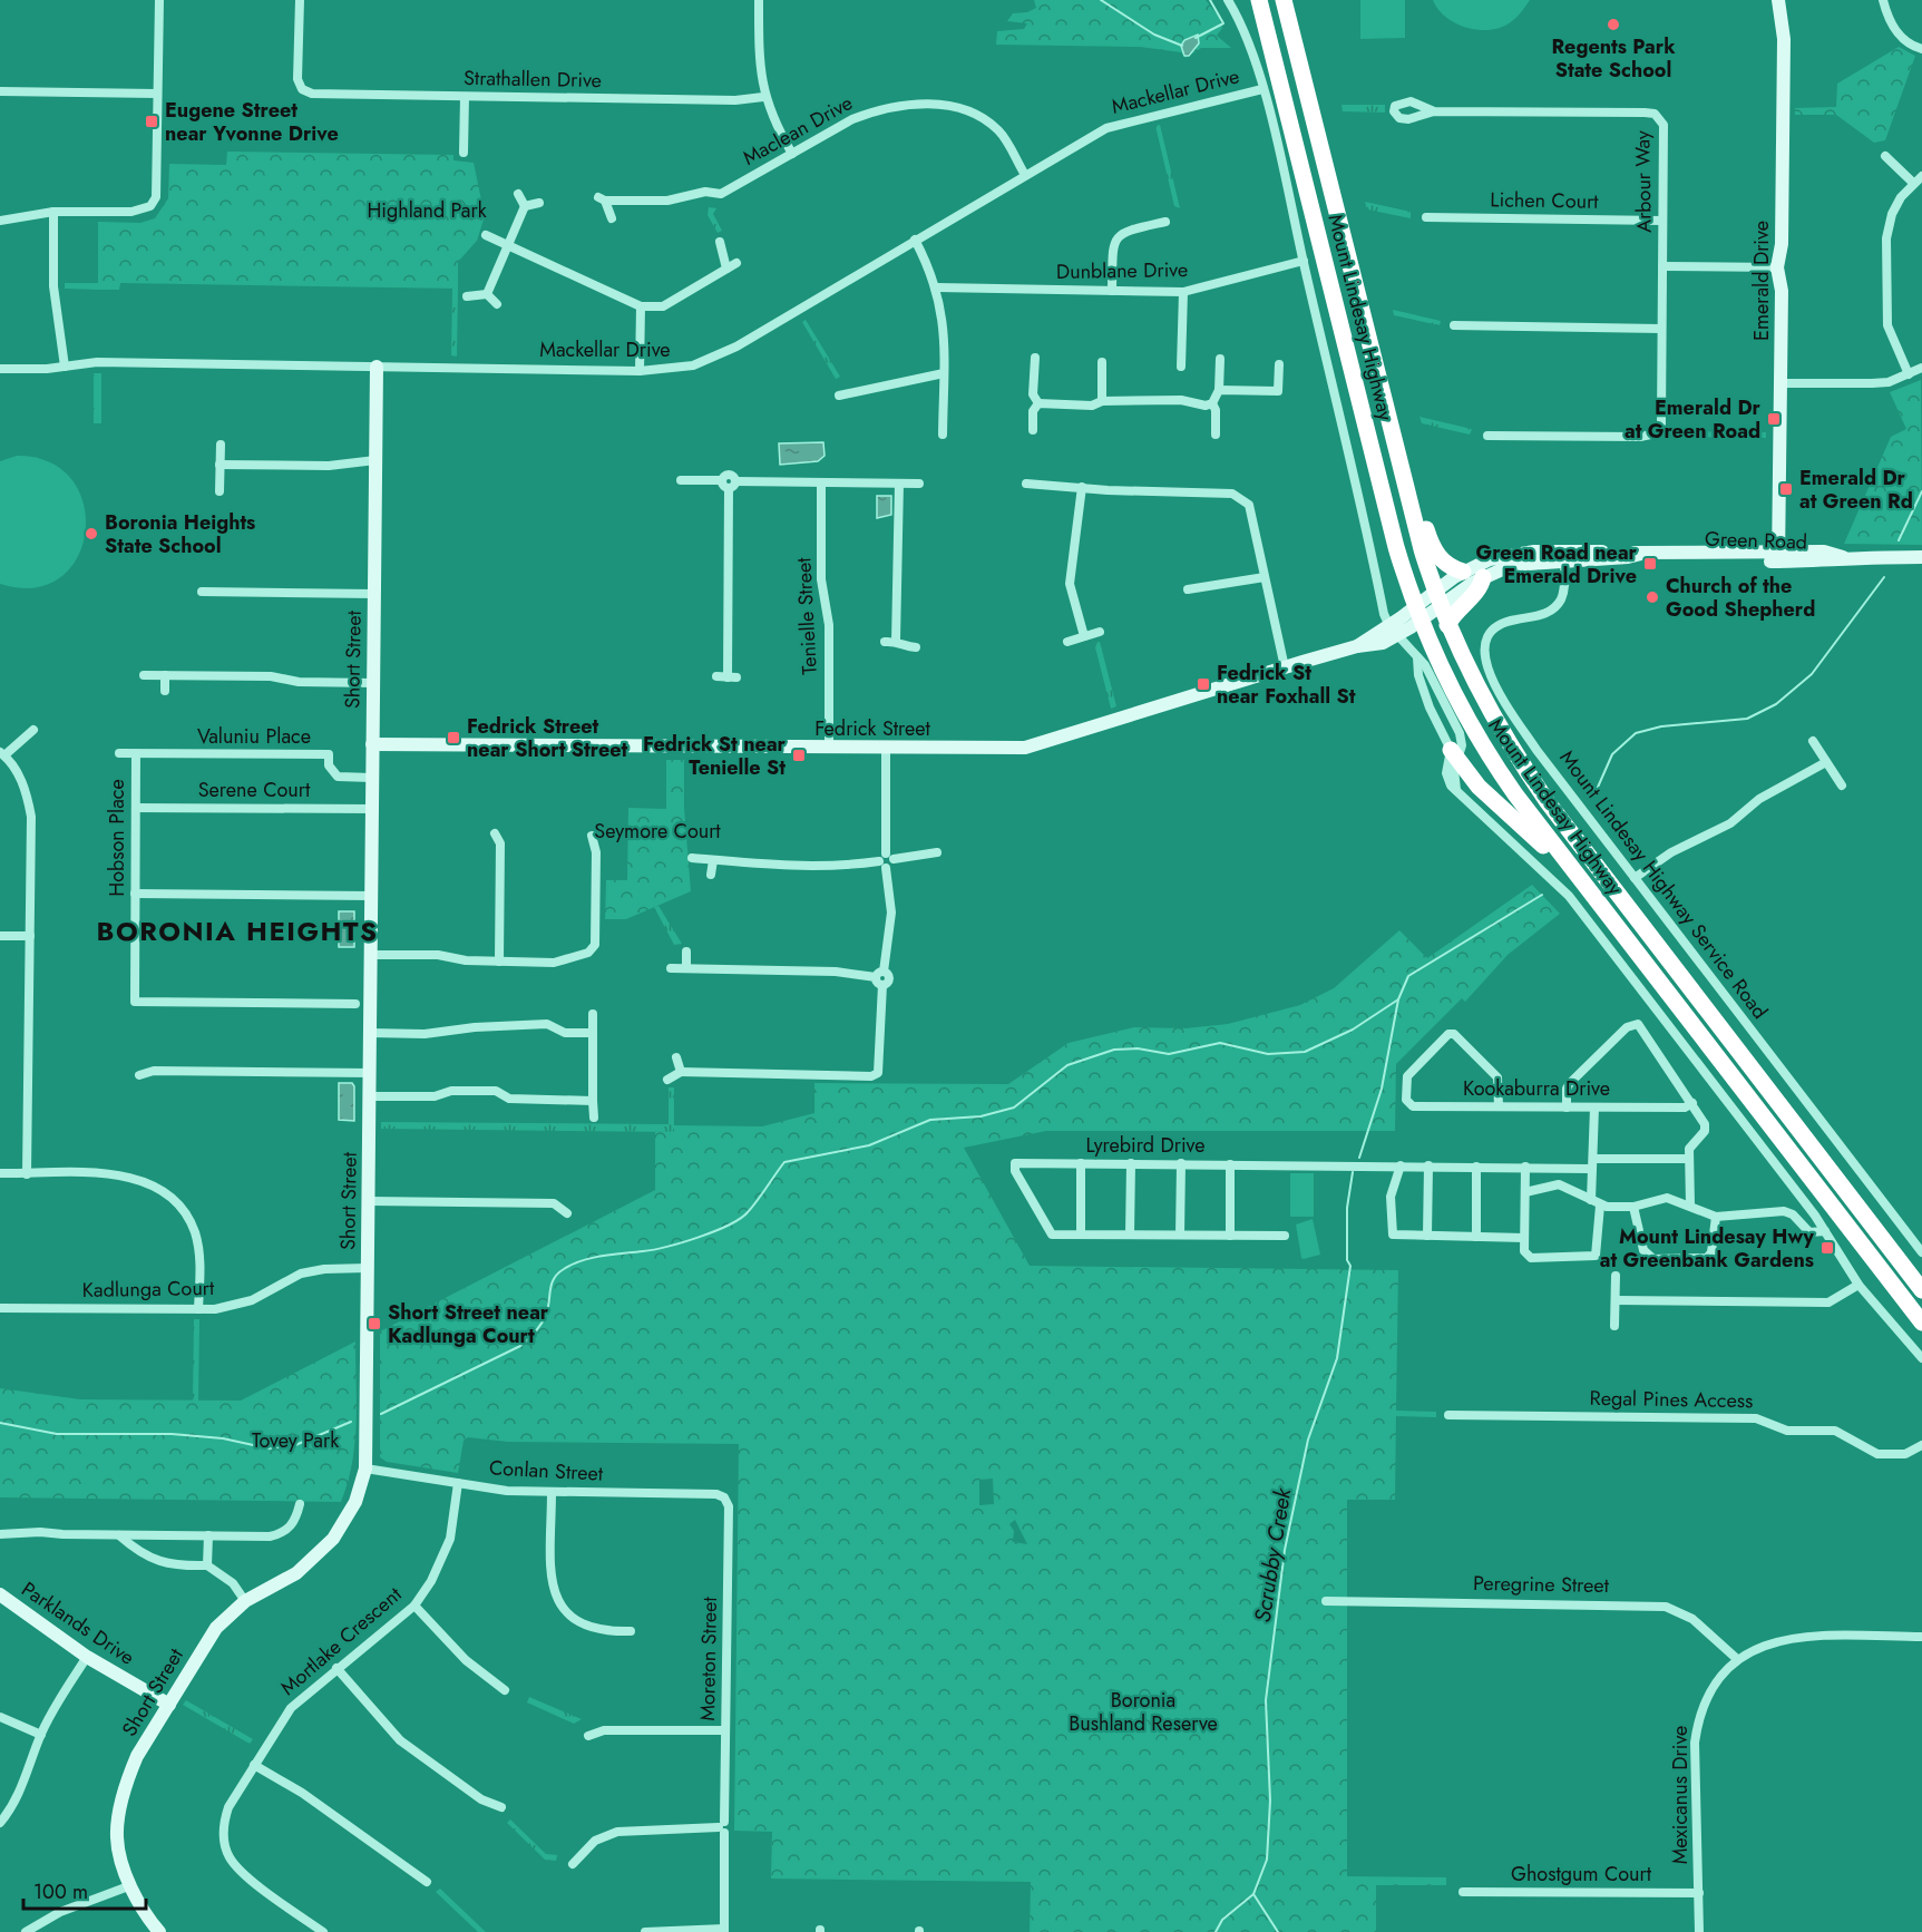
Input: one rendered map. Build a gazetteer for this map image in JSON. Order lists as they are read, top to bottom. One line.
{"streets":{"highway":["Mount Lindesay Highway"],"street":["Strathallen Drive","Mackellar Drive","Maclean Drive","Arbour Way","Lichen Court","Dunblane Drive","Emerald Drive","Green Road","Tenielle Street","Short Street","Fedrick Street","Valuniu Place","Serene Court","Hobson Place","Mount Lindesay Highway Service Road","Kookaburra Drive","Lyrebird Drive","Kadlunga Court","Regal Pines Access","Conlan Street","Peregrine Street","Parklands Drive","Mortlake Crescent","Moreton Street","Mexicanus Drive","Ghostgum Court"]},"crossings":[["Mackellar Drive","Maclean Drive"],["Mackellar Drive","Short Street"],["Arbour Way","Lichen Court"],["Emerald Drive","Green Road"],["Mount Lindesay Highway","Green Road"],["Mount Lindesay Highway","Fedrick Street"],["Green Road","Fedrick Street"],["Green Road","Mount Lindesay Highway Service Road"],["Tenielle Street","Fedrick Street"],["Short Street","Fedrick Street"],["Short Street","Valuniu Place"],["Short Street","Serene Court"],["Short Street","Kadlunga Court"],["Short Street","Conlan Street"],["Short Street","Parklands Drive"],["Valuniu Place","Hobson Place"],["Serene Court","Hobson Place"],["Conlan Street","Mortlake Crescent"],["Conlan Street","Moreton Street"],["Peregrine Street","Mexicanus Drive"],["Mexicanus Drive","Ghostgum Court"]],"districts":["BORONIA HEIGHTS"],"water":["Scrubby Creek"],"parks":["Highland Park","Seymore Court","Tovey Park","Boronia Bushland Reserve"],"places":{"other":["Regents Park State School","Boronia Heights State School","Church of the Good Shepherd"],"transit":["Eugene Street near Yvonne Drive","Emerald Dr at Green Road","Emerald Dr at Green Rd","Green Road near Emerald Drive","Fedrick St near Foxhall St","Fedrick Street near Short Street","Fedrick St near Tenielle St","Mount Lindesay Hwy at Greenbank Gardens","Short Street near Kadlunga Court"]},"scale_bar":"100 m"}
